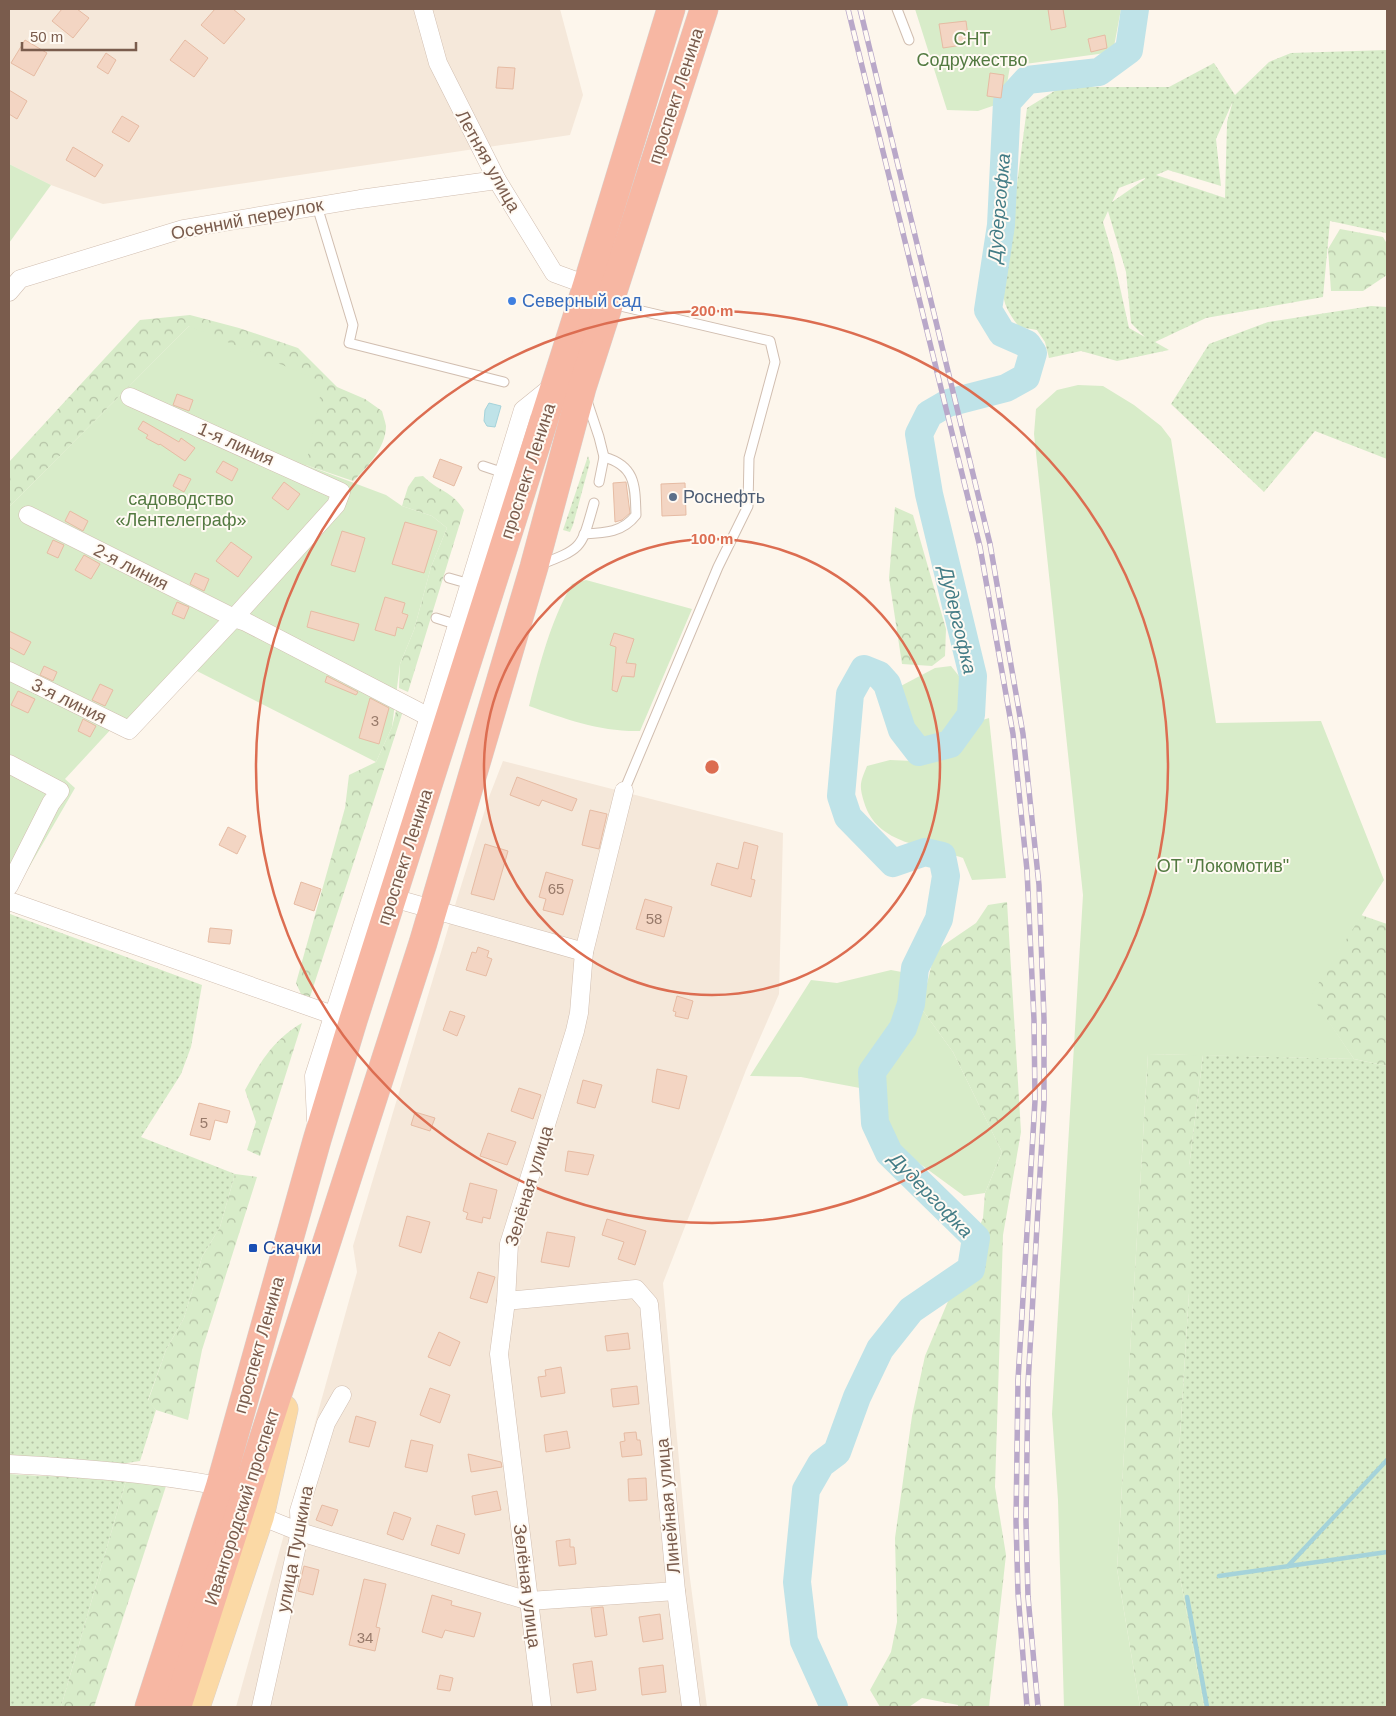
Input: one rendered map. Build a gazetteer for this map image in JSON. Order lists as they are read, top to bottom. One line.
{"streets":{"highway":["проспект Ленина","Ивангородский проспект"],"street":["Летняя улица","Осенний переулок","1-я линия","2-я линия","3-я линия","Зелёная улица","Линейная улица","улица Пушкина"]},"crossings":[["проспект Ленина","Летняя улица"],["проспект Ленина","Ивангородский проспект"],["Летняя улица","Осенний переулок"],["1-я линия","2-я линия"],["1-я линия","3-я линия"],["2-я линия","3-я линия"],["Зелёная улица","Линейная улица"]],"water":["Дудергофка"],"parks":["СНТ Содружество","садоводство «Лентелеграф»","ОТ \"Локомотив\""],"places":{"other":["Северный сад","Роснефть"],"transit":["Скачки"]},"house_numbers":["3","65","58","5","34"],"scale_bar":"50 m","rings":["200 m","100 m"]}
